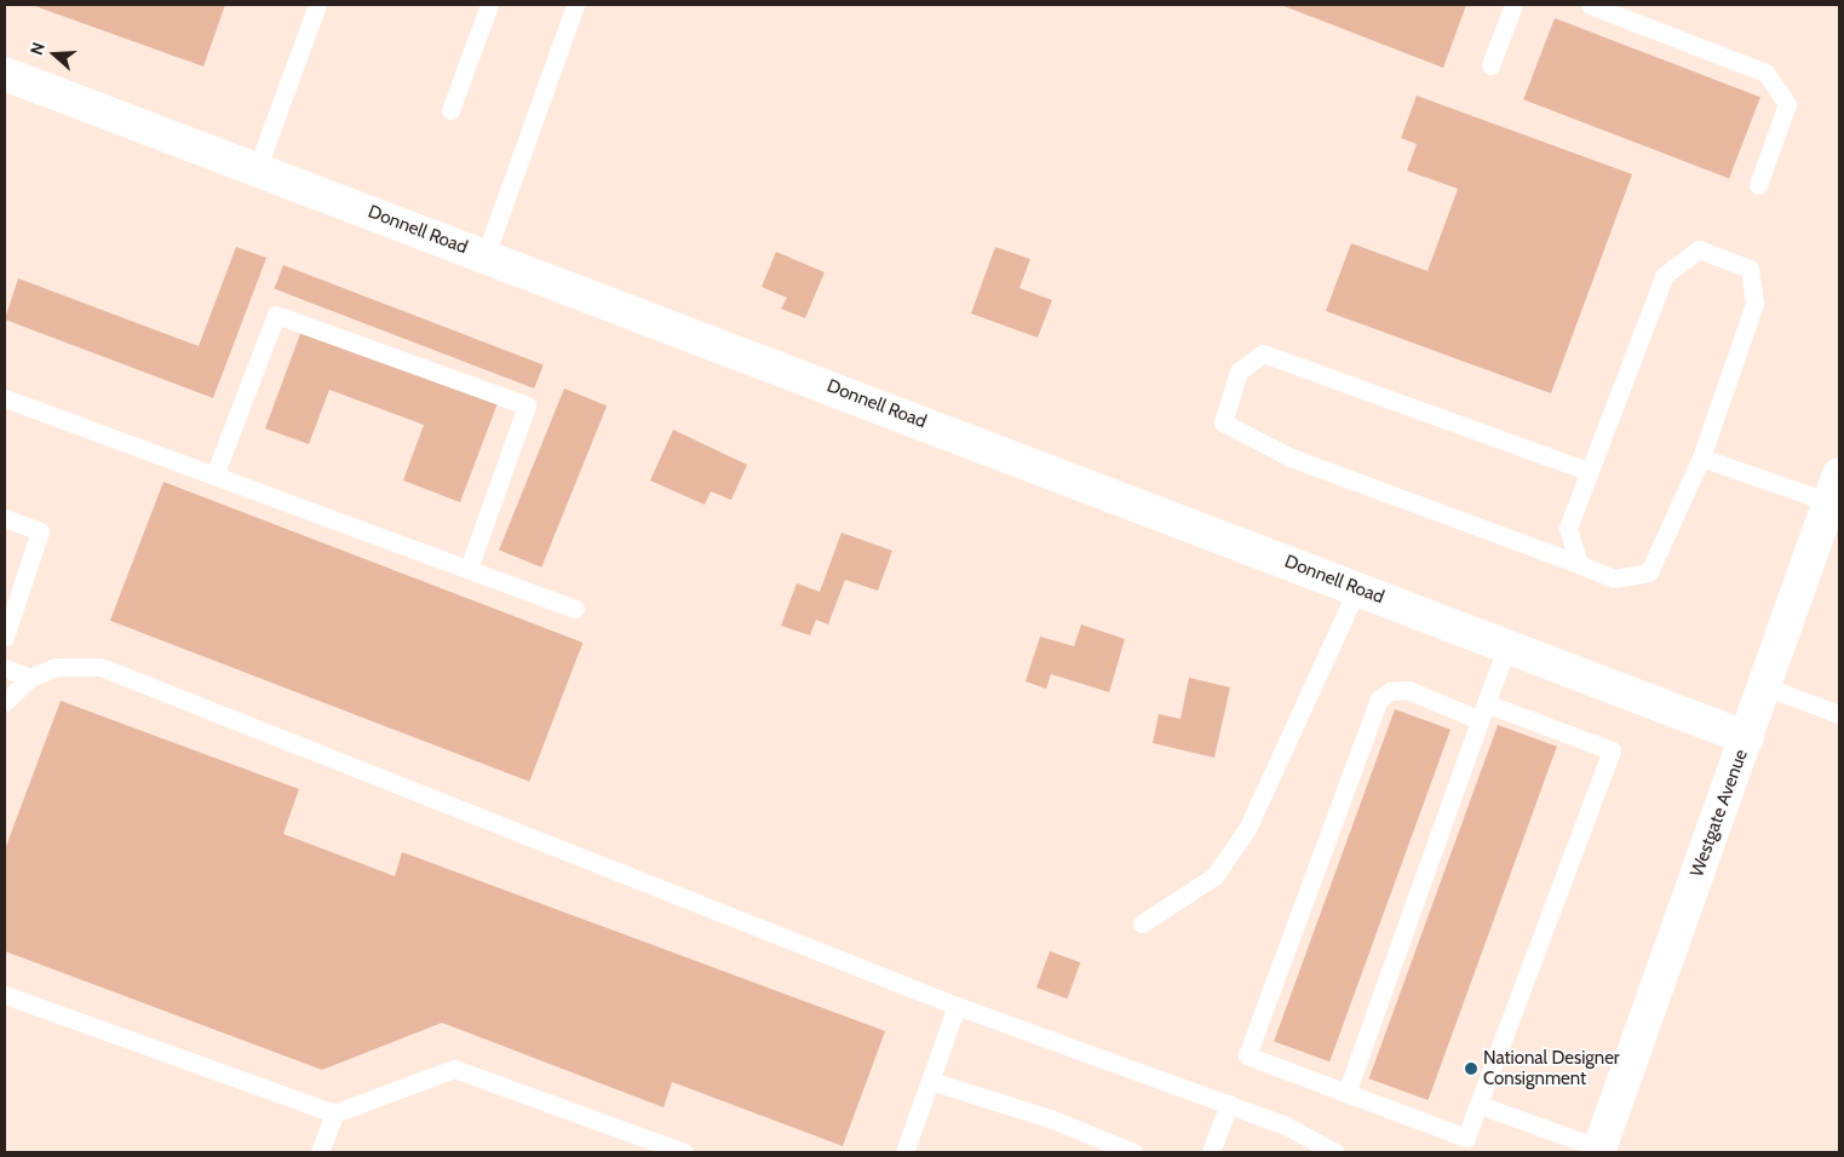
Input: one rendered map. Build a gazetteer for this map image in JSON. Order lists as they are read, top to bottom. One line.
{"streets":{"street":["Donnell Road","Westgate Avenue"]},"crossings":[["Donnell Road","Westgate Avenue"]],"places":["National Designer Consignment"],"north":"left"}
